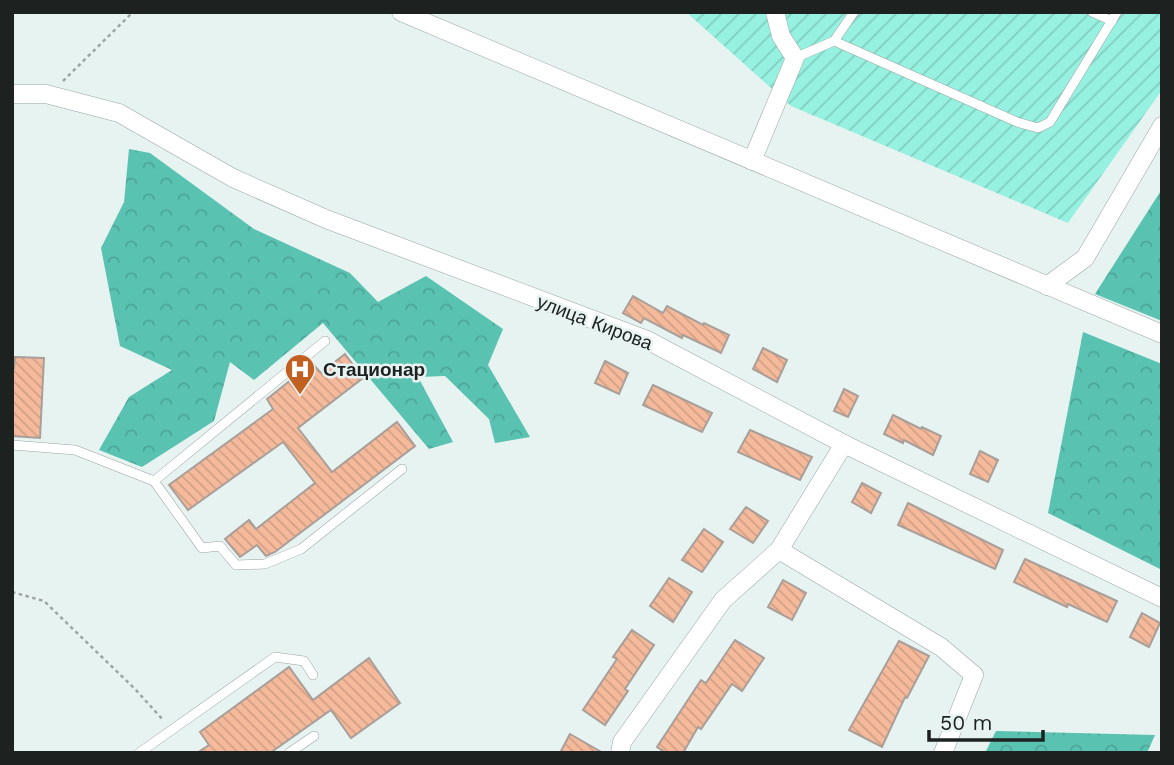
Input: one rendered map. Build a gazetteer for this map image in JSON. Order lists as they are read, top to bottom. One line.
{"streets":{"street":["улица Кирова"]},"places":{"hospital":["Стационар"]},"scale_bar":"50 m"}
